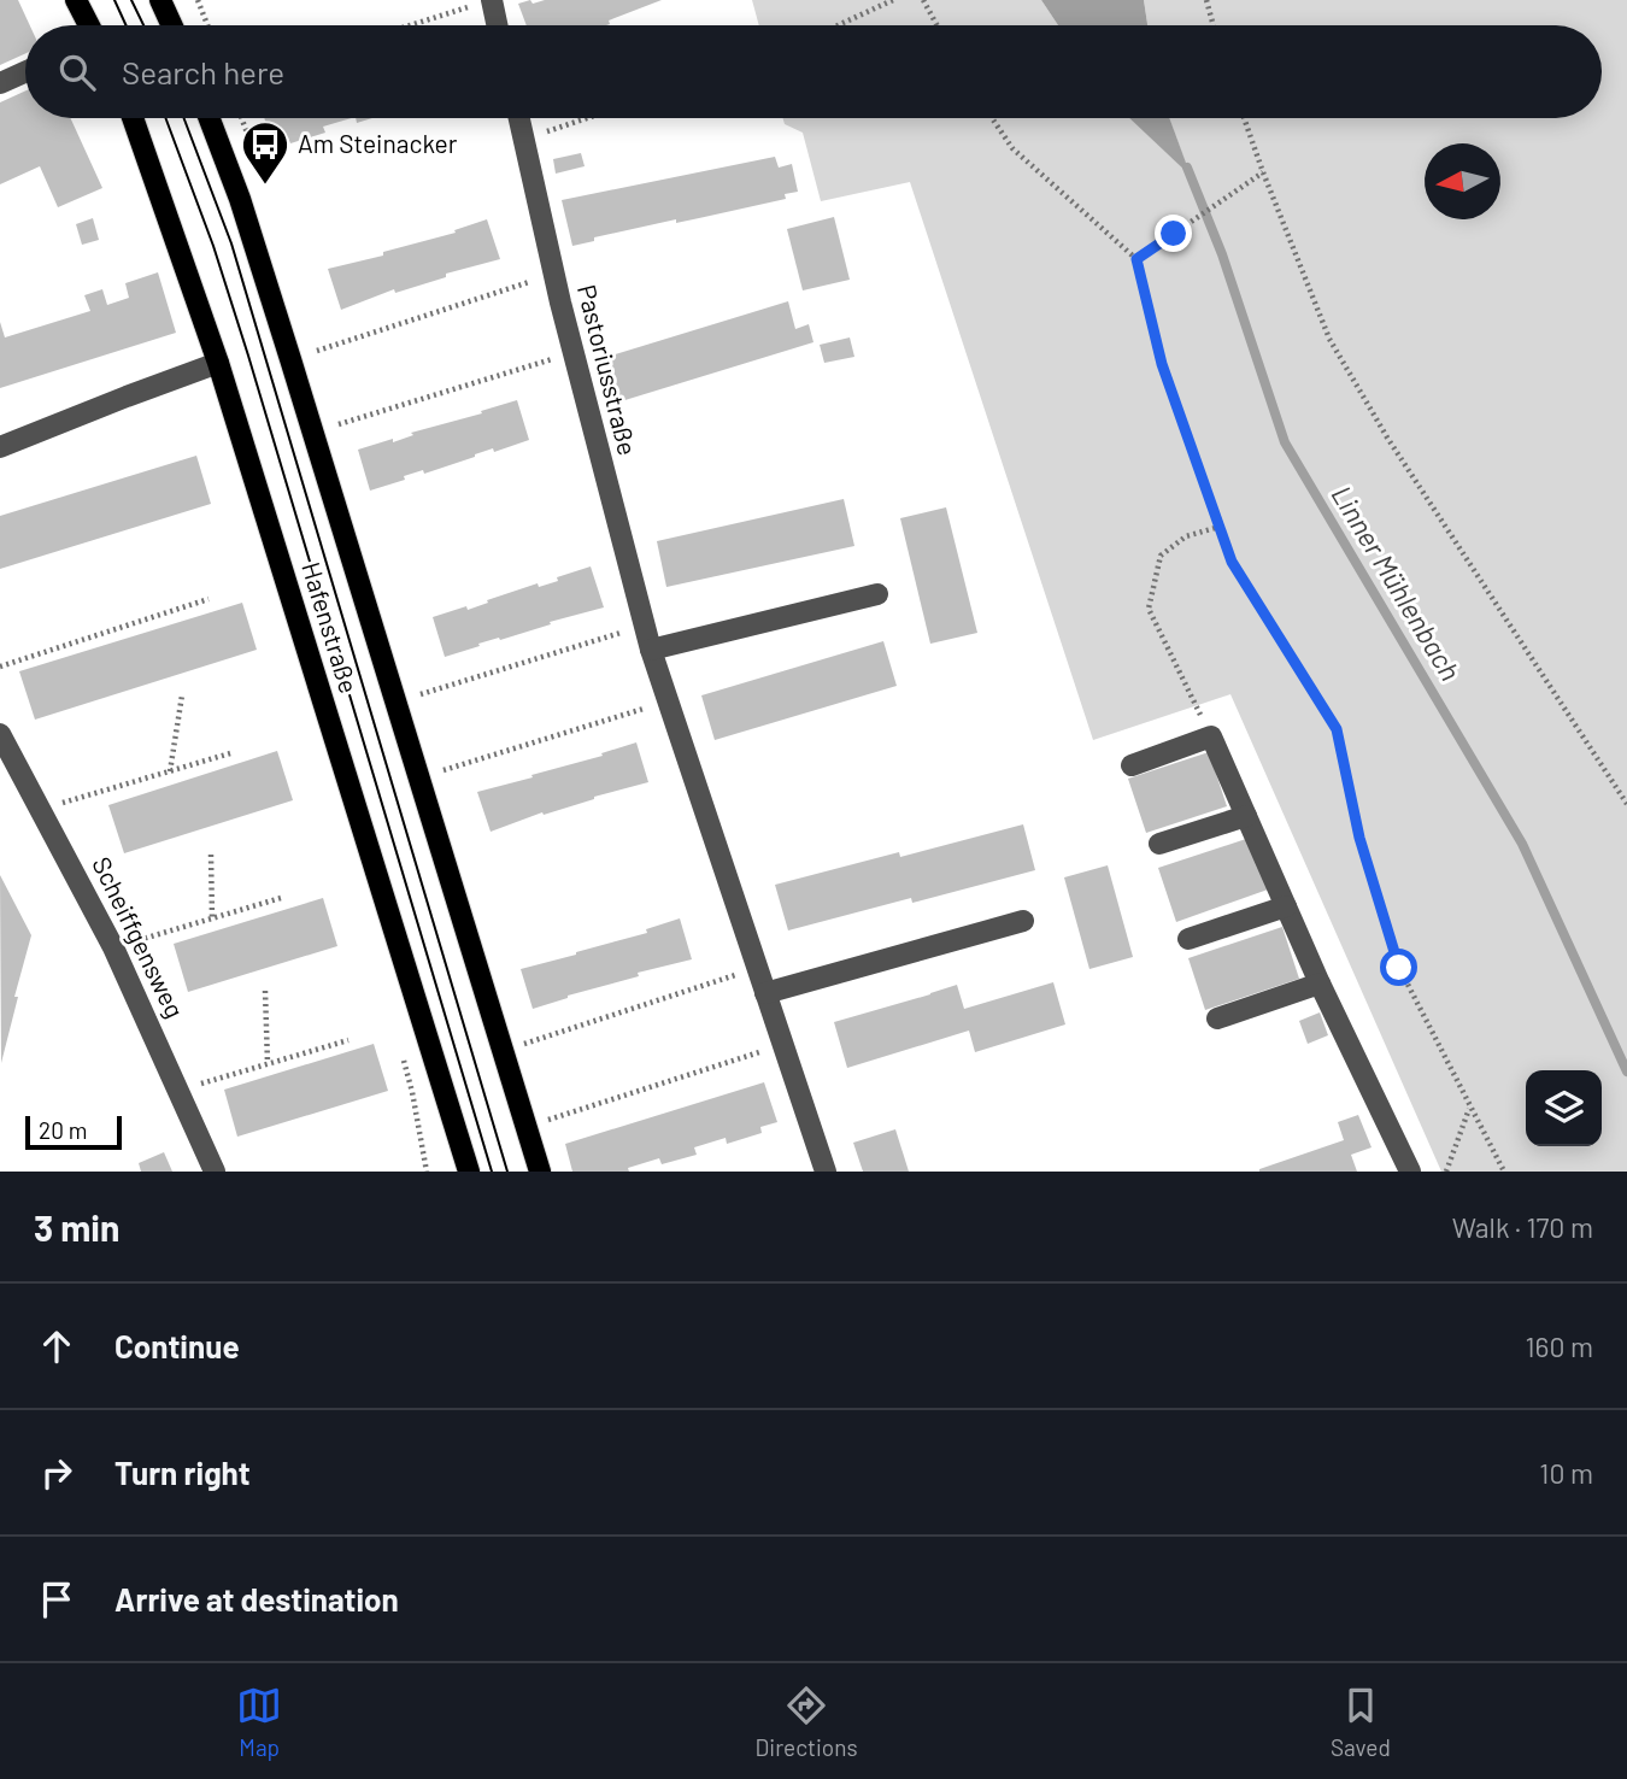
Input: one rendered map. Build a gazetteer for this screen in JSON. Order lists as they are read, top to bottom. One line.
{"streets":{"main road":["Hafenstraße"],"street":["Pastoriusstraße","Scheiffgensweg"]},"water":["Linner Mühlenbach"],"places":{"bus stop":["Am Steinacker"]},"scale_bar":"20 m","north":"left","page":{"search":"Search here","scale":"20 m","heading":["3 min","Walk · 170 m"],"list":[["Continue","160 m"],["Turn right","10 m"],"Arrive at destination"],"nav":["Map","Directions","Saved"]}}
